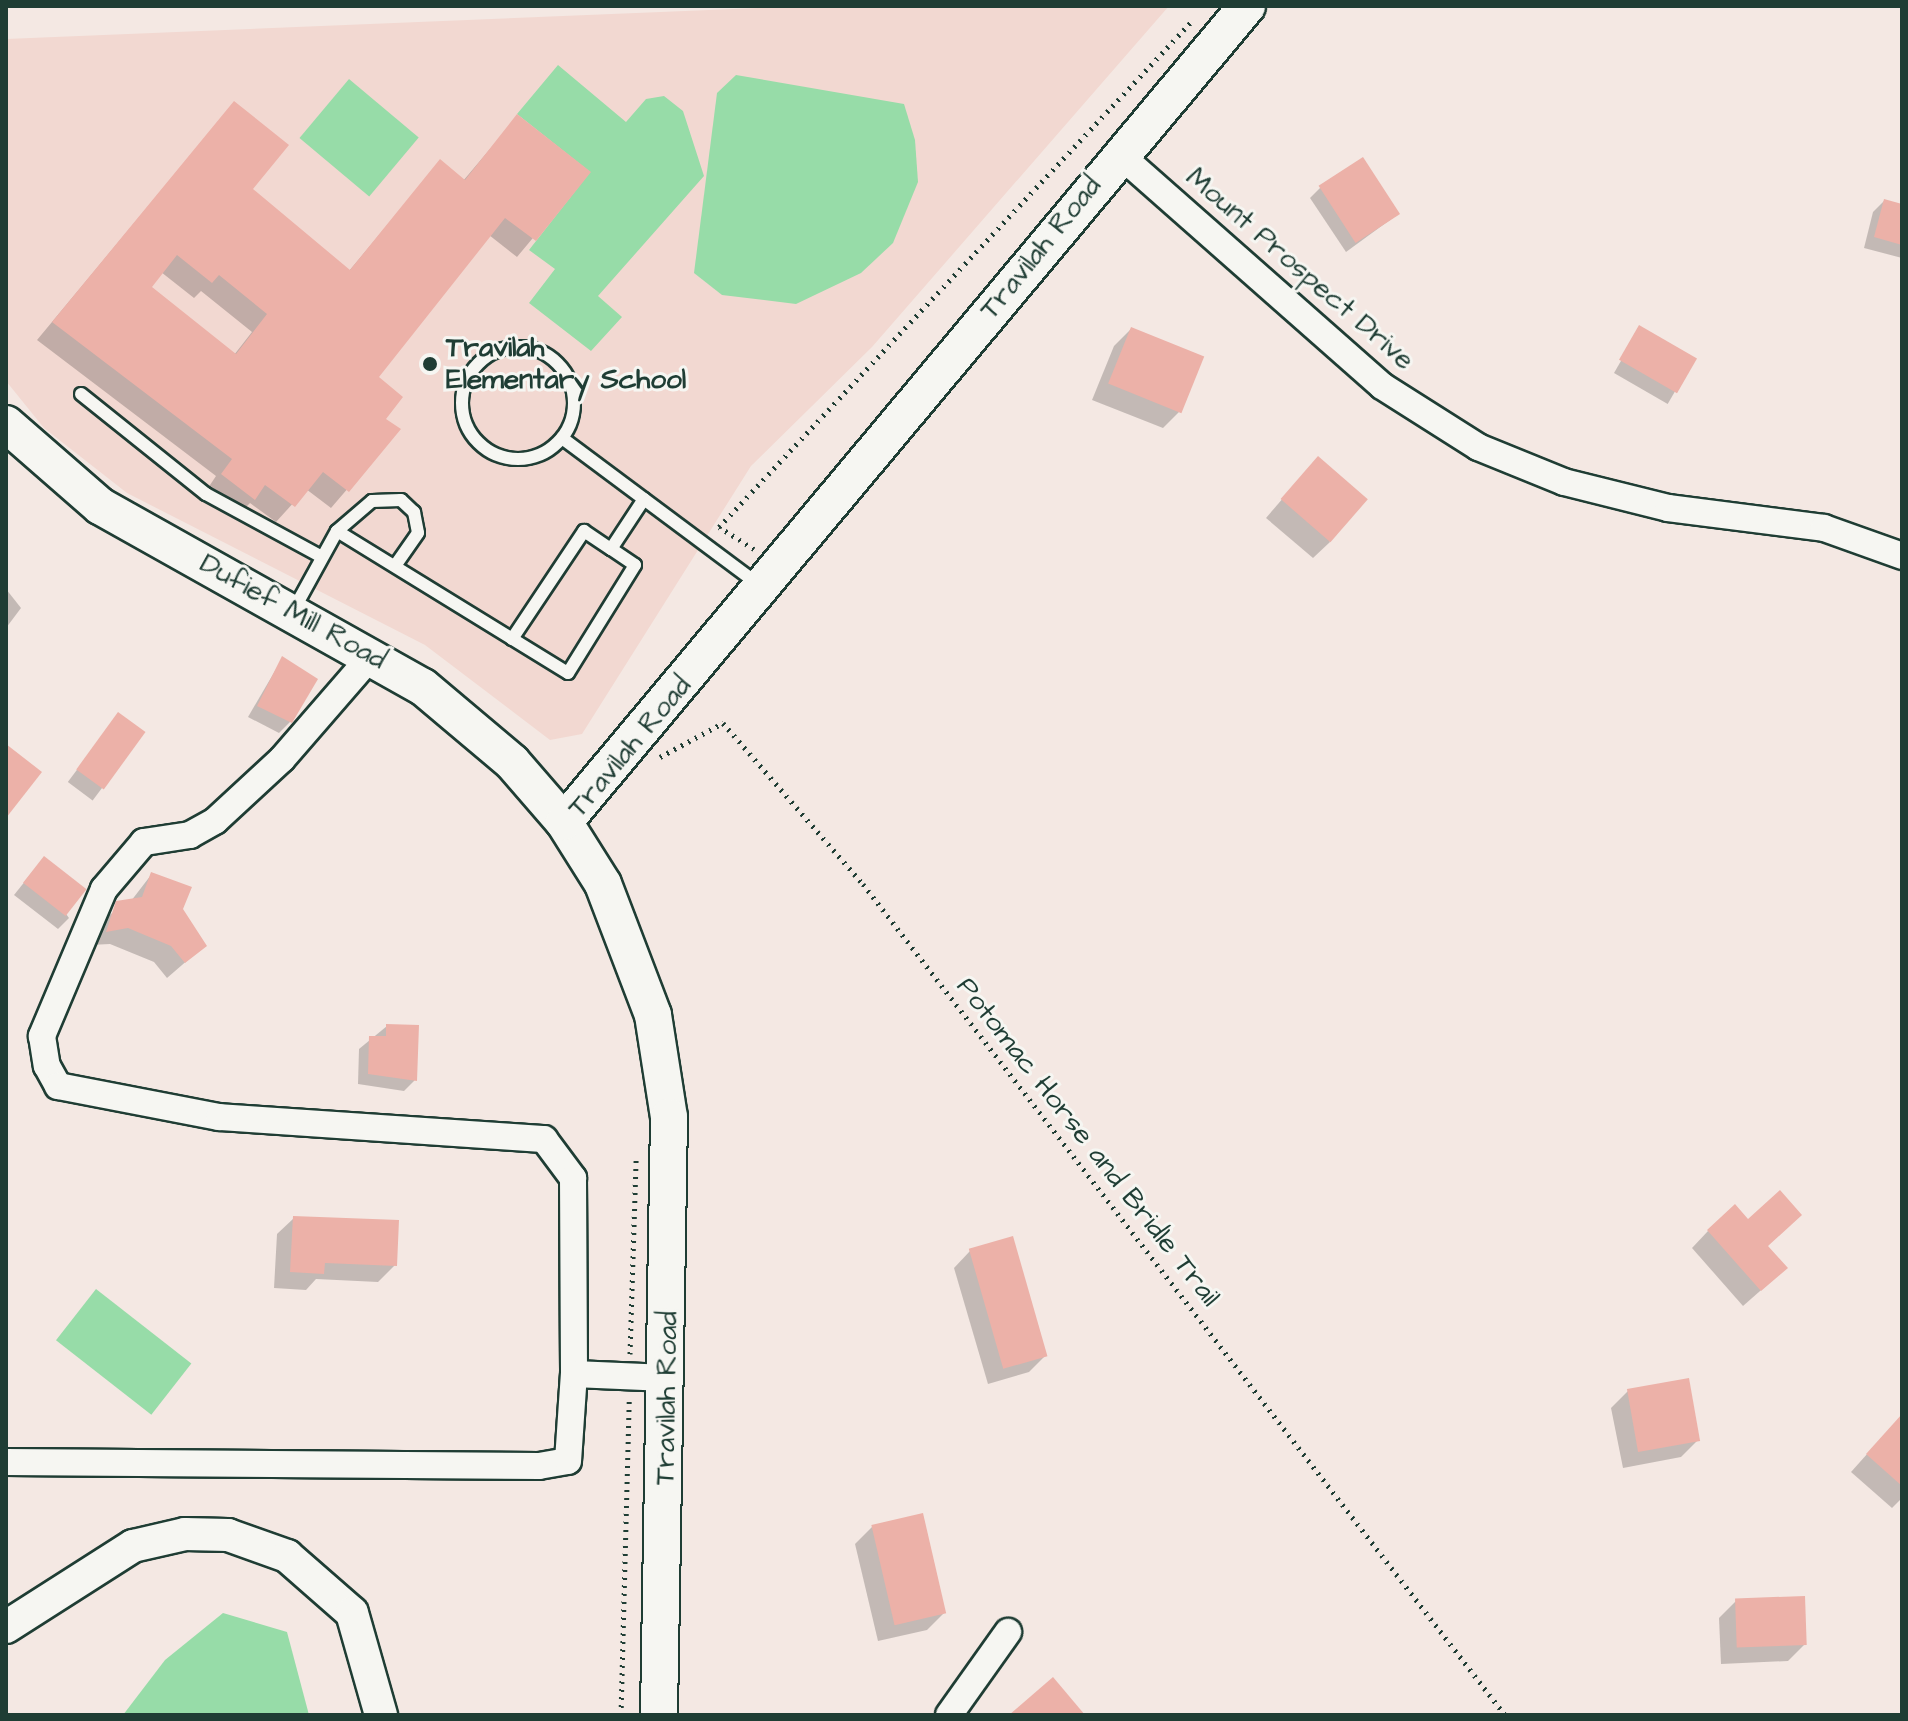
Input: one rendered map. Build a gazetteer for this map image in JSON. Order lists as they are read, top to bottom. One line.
{"streets":{"main road":["Travilah Road","Dufief Mill Road"],"street":["Mount Prospect Drive"],"path":["Potomac Horse and Bridle Trail"]},"crossings":[["Travilah Road","Mount Prospect Drive"],["Travilah Road","Dufief Mill Road"]],"places":["Travilah Elementary School"]}
